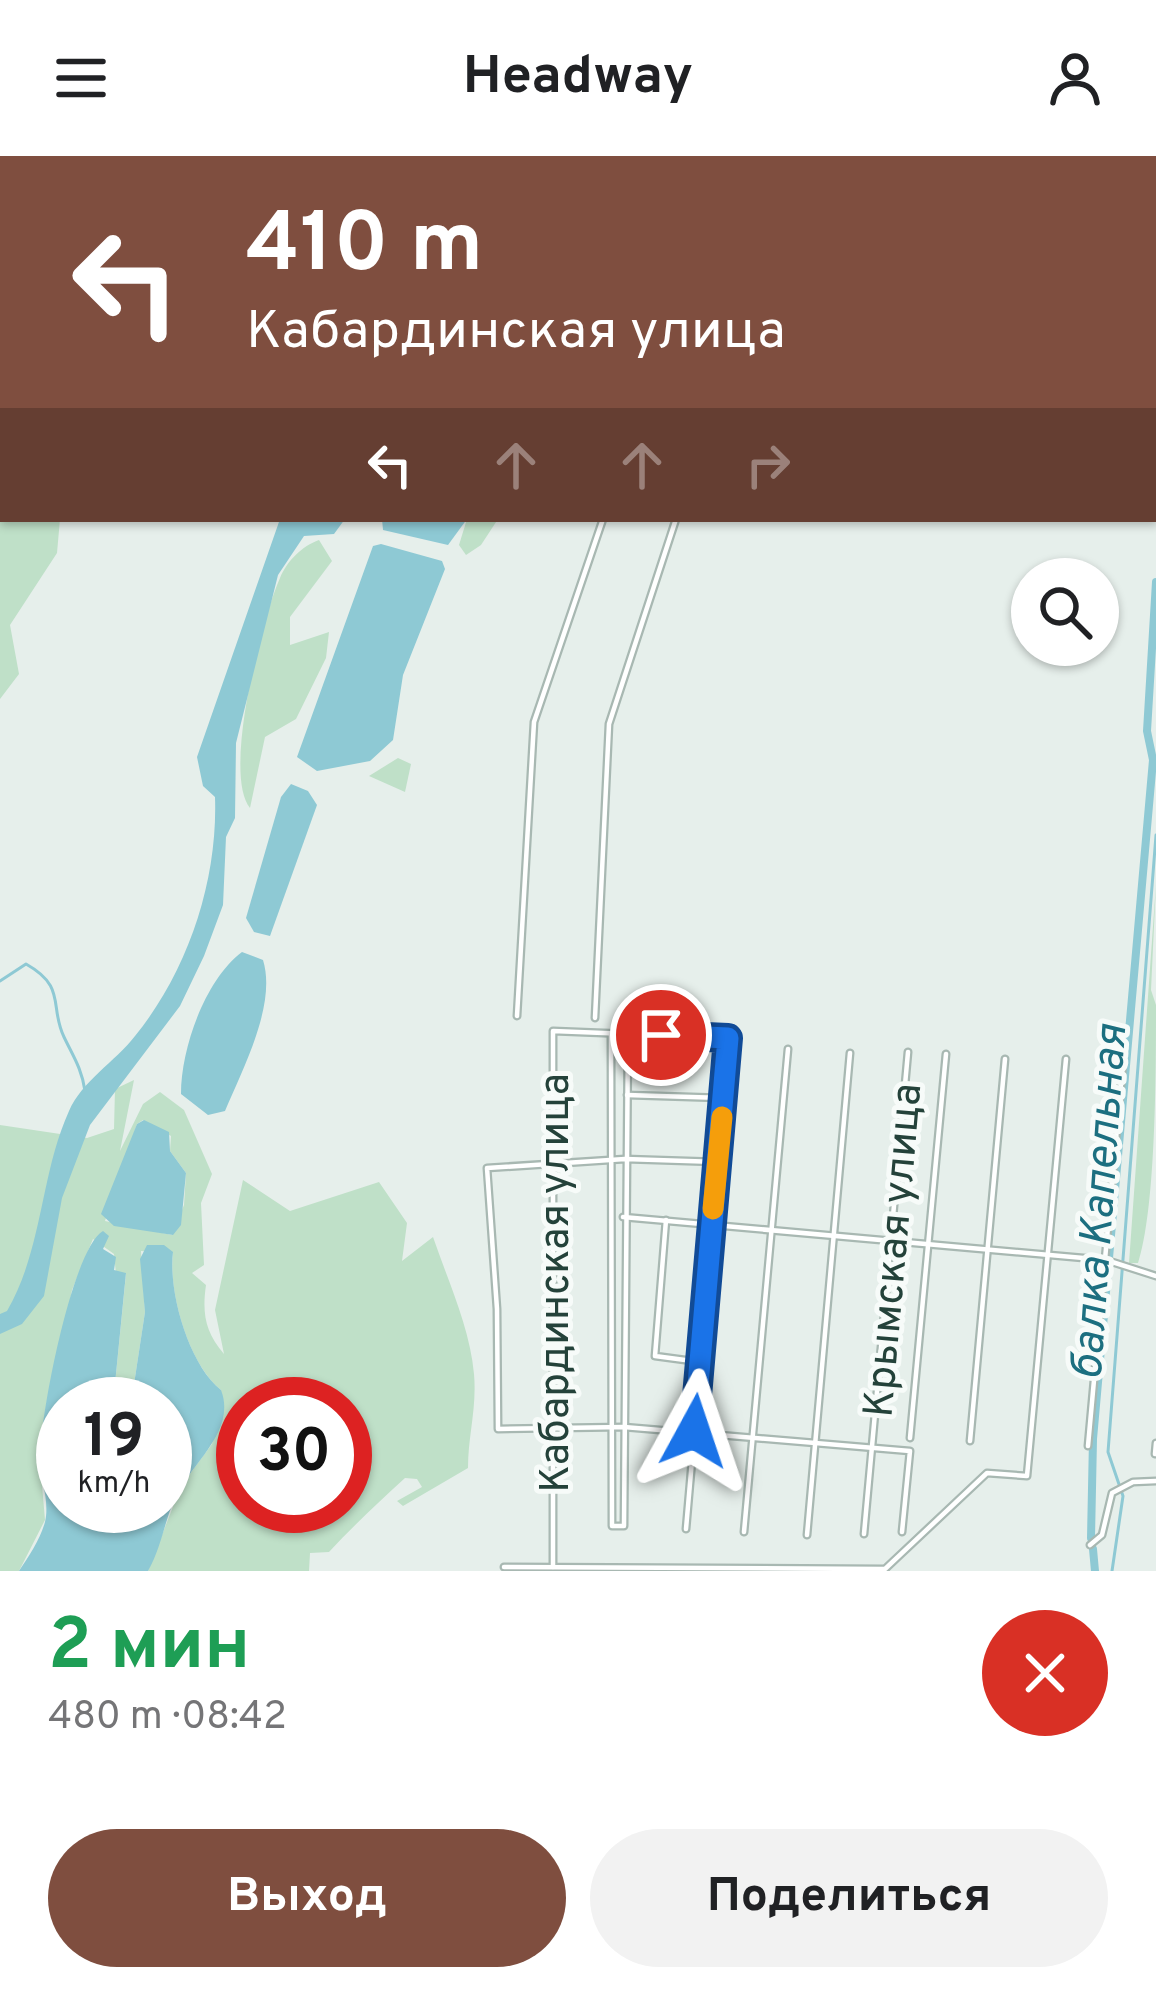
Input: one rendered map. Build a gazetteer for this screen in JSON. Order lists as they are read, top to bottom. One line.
{"streets":{"street":["Крымская улица","Кабардинская улица"]},"water":["балка Капельная"],"page":{"header":"Headway","turn":["410 m","Кабардинская улица"],"speed":"19 km/h","limit":"30","heading":["2 мин","480 m · 08:42"],"buttons":["Выход","Поделиться"]}}
